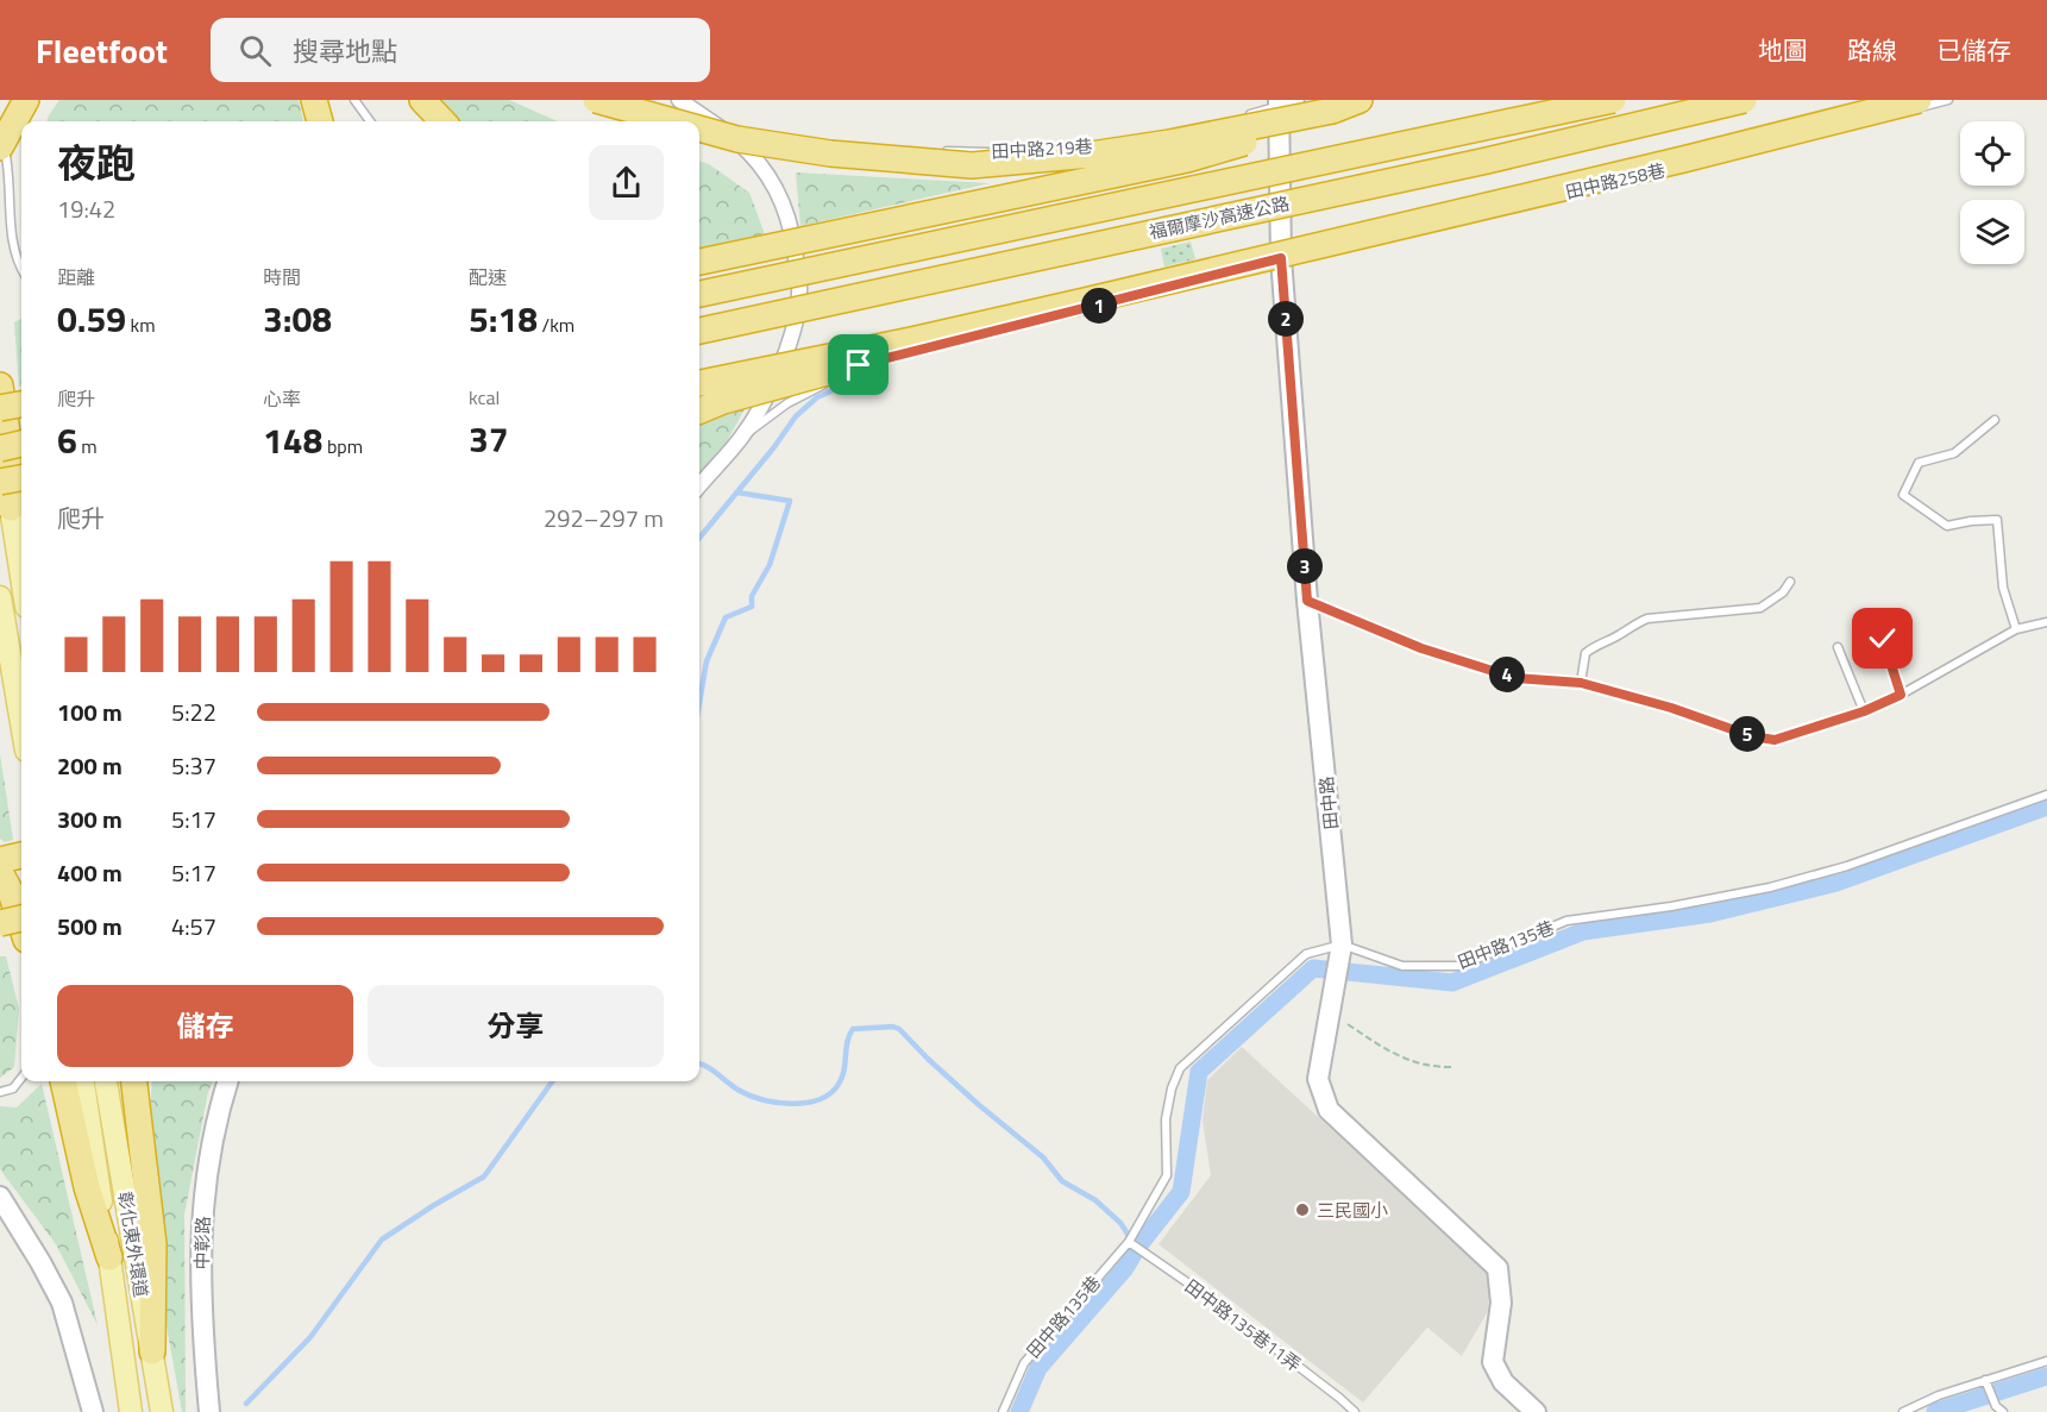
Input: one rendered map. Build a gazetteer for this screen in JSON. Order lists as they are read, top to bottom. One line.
{"streets":{"highway":["福爾摩沙高速公路"],"main road":["彰化東外環道"],"street":["田中路","中彰路"],"lane":["田中路219巷","田中路258巷","田中路135巷","田中路135巷11弄"]},"crossings":[["田中路258巷","田中路"],["田中路","田中路135巷"],["田中路135巷","田中路135巷11弄"]],"places":["三民國小"],"page":{"header":"Fleetfoot","search":"搜尋地點","nav":["地圖","路線","已儲存"],"heading":["夜跑","19:42"],"stats":[["距離","0.59 km"],["時間","3:08"],["配速","5:18 /km"],["爬升","6 m"],["心率","148 bpm"],["kcal","37"]],"pins":["1","2","3","4","5"],"chart":["爬升","292–297 m"],"list":[{"name":"100 m","note":"5:22"},{"name":"200 m","note":"5:37"},{"name":"300 m","note":"5:17"},{"name":"400 m","note":"5:17"},{"name":"500 m","note":"4:57"}],"buttons":["儲存","分享"]}}
